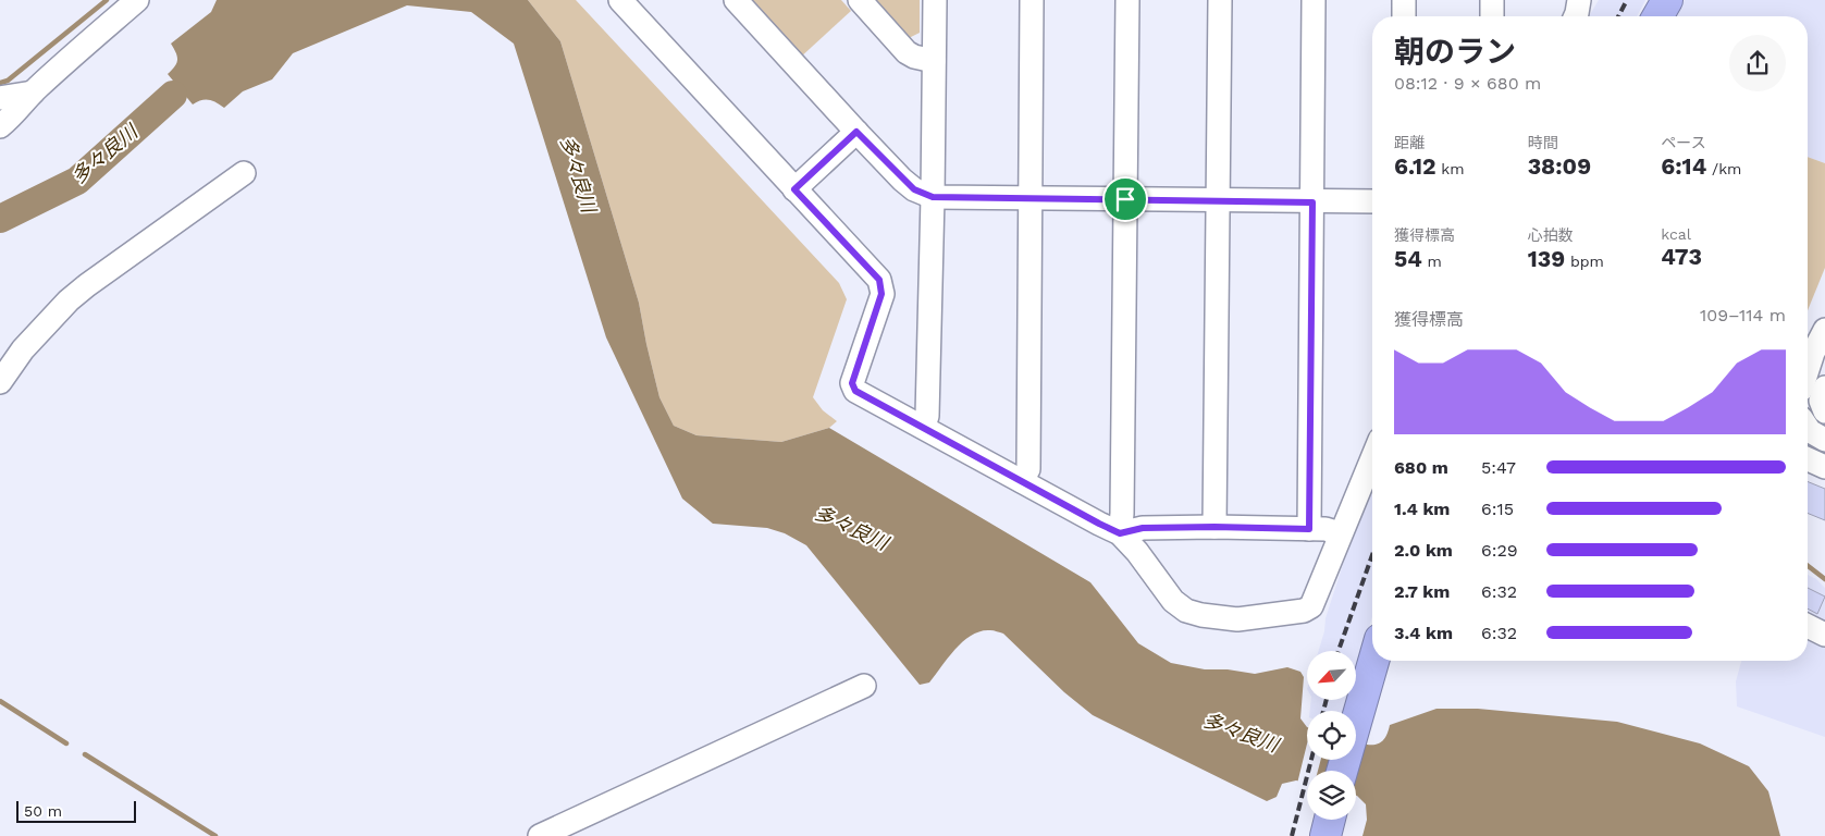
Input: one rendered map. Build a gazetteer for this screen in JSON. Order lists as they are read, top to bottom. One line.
{"water":["多々良川"],"scale_bar":"50 m","north":"bottom left","page":{"heading":["朝のラン","08:12 · 9 × 680 m"],"stats":[["距離","6.12 km"],["時間","38:09"],["ペース","6:14 /km"],["獲得標高","54 m"],["心拍数","139 bpm"],["kcal","473"]],"chart":["獲得標高","109–114 m"],"list":[{"name":"680 m","note":"5:47"},{"name":"1.4 km","note":"6:15"},{"name":"2.0 km","note":"6:29"},{"name":"2.7 km","note":"6:32"},{"name":"3.4 km","note":"6:32"}],"scale":"50 m"}}
